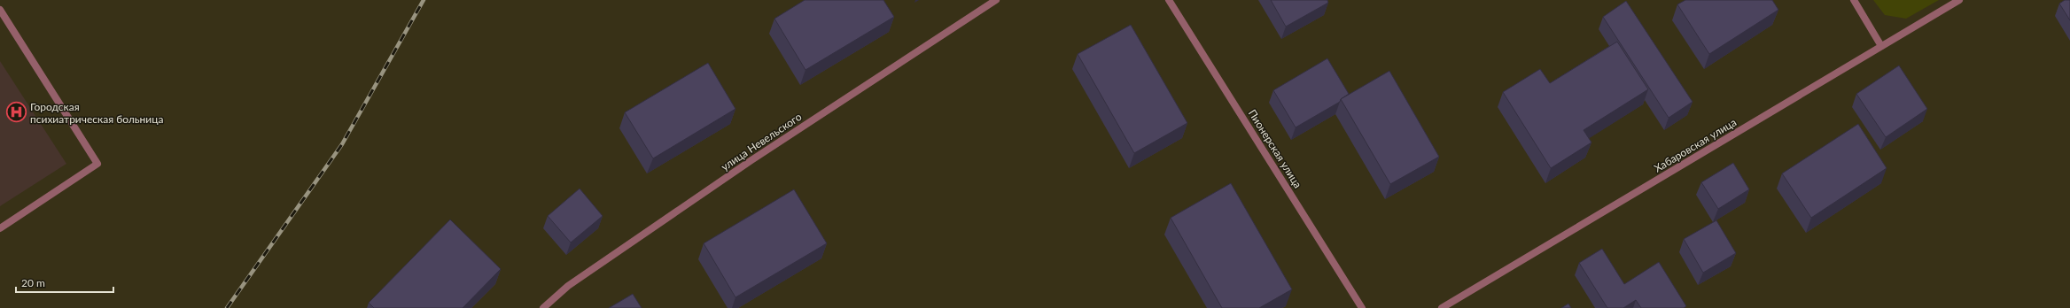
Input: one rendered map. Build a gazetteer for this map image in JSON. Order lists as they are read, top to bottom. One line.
{"streets":{"street":["улица Невельского","Хабаровская улица","Пионерская улица"]},"places":{"hospital":["Городская психиатрическая больница"]},"scale_bar":"20 m"}
